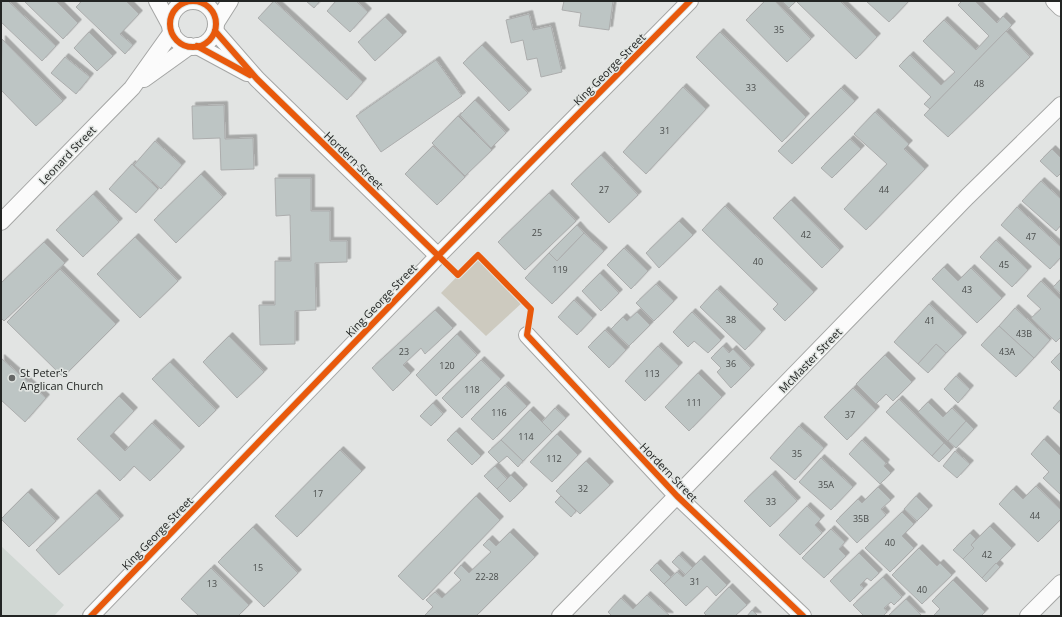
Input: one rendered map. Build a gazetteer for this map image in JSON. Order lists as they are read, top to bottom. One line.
{"streets":{"street":["King George Street","Leonard Street","Hordern Street","McMaster Street"]},"crossings":[["King George Street","Hordern Street"],["Leonard Street","Hordern Street"],["Hordern Street","McMaster Street"]],"places":["St Peter's Anglican Church"],"house_numbers":["35","48","33","31","27","44","25","42","47","40","45","119","43","38","41","43B","23","43A","36","120","113","118","111","116","37","114","35","112","35A","32","17","33","44","35B","40","42","15","22-28","31","13","40"]}
